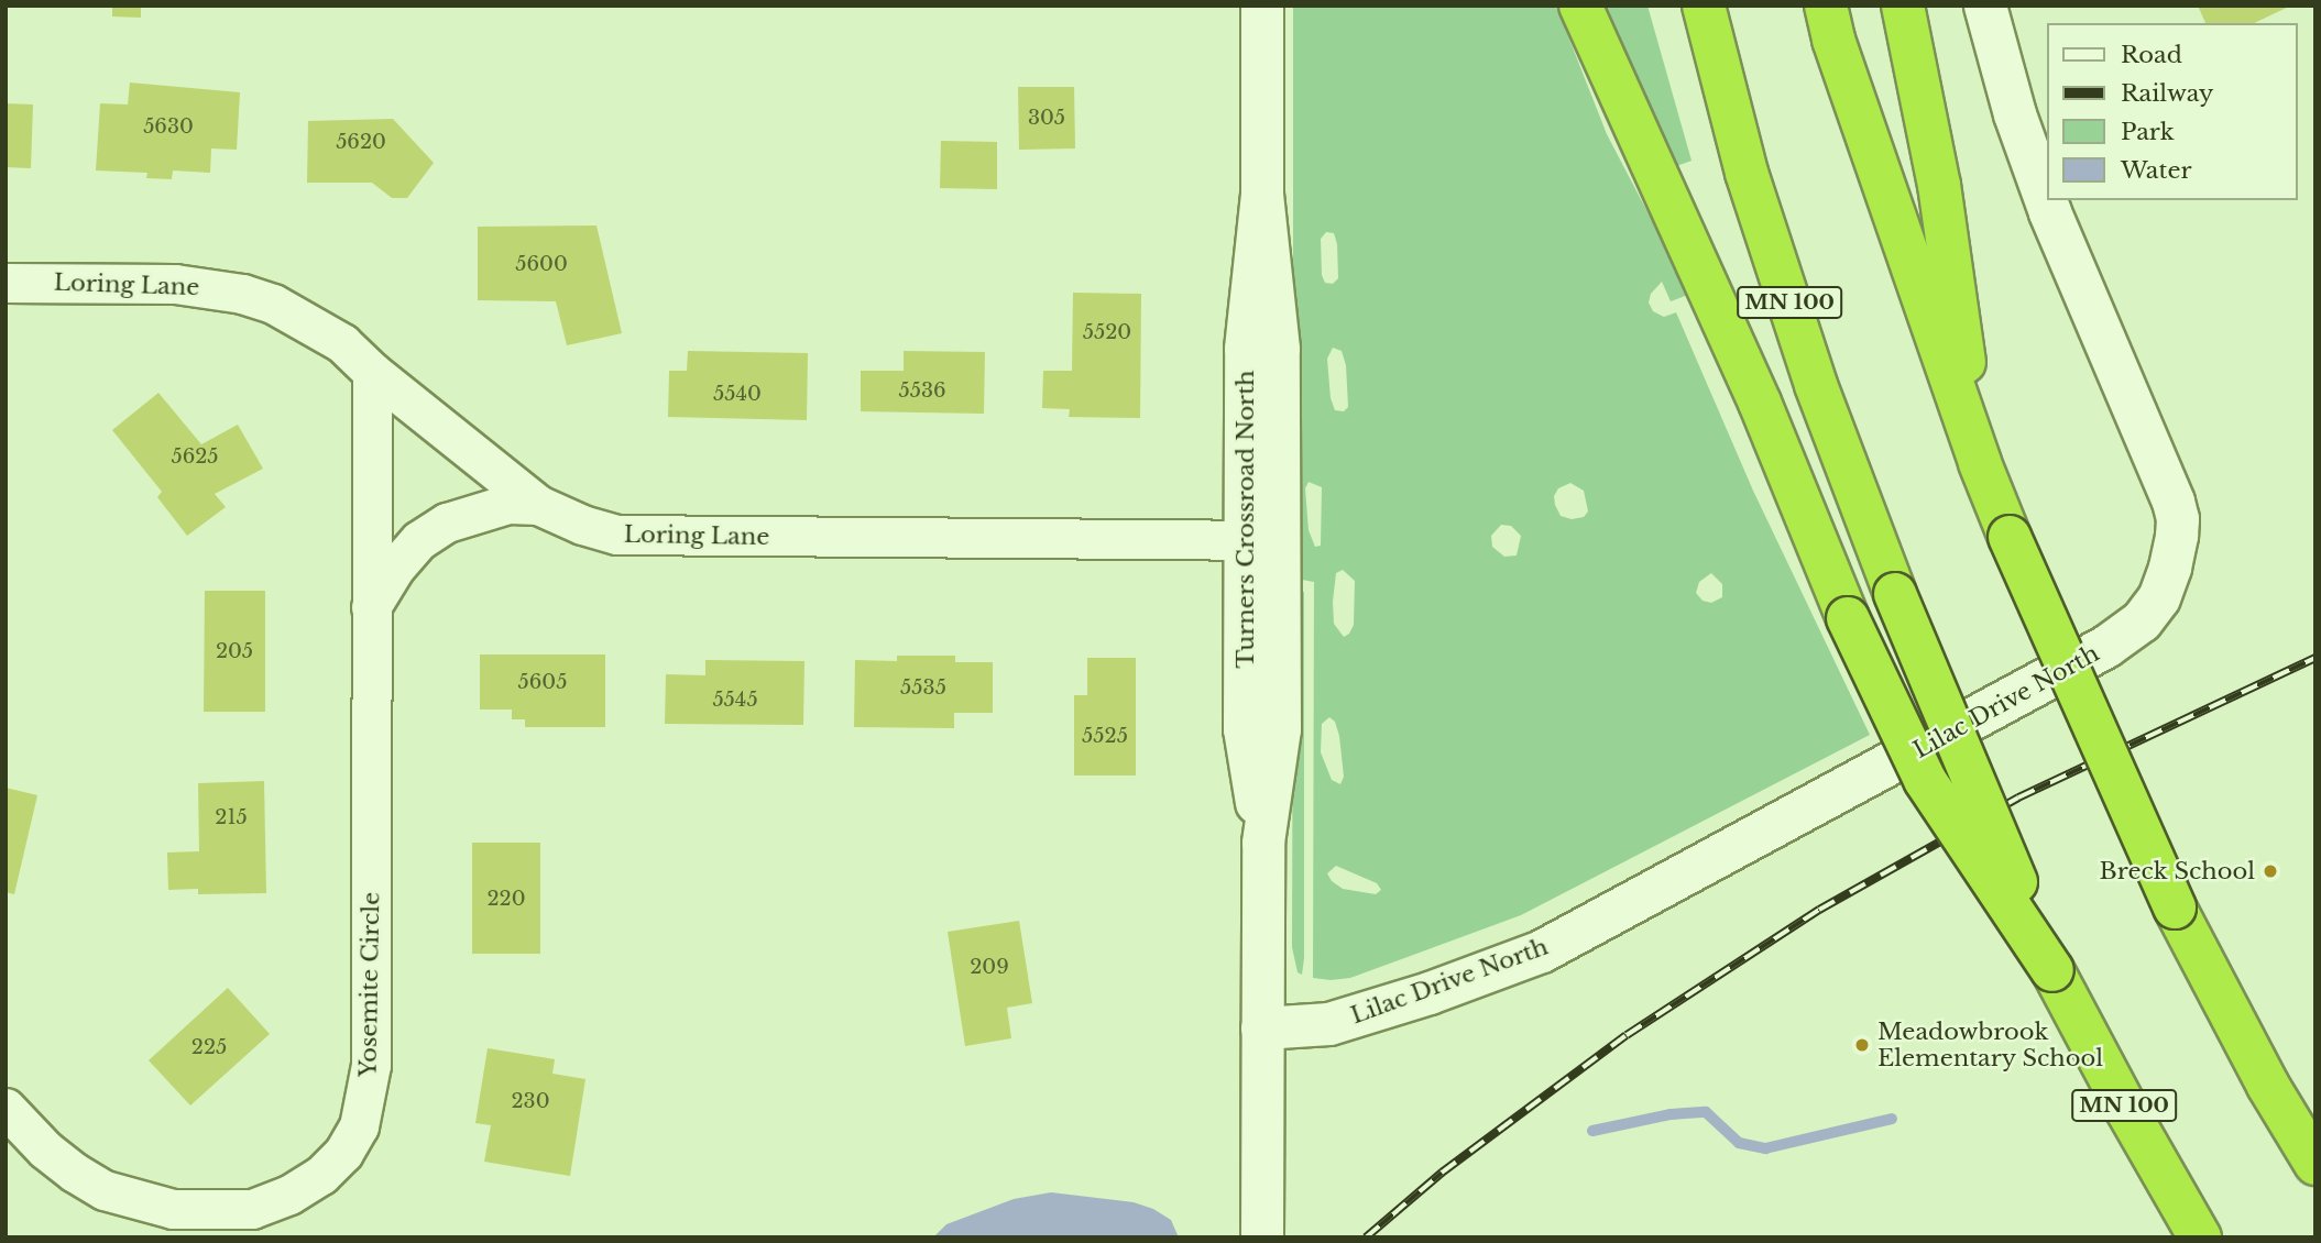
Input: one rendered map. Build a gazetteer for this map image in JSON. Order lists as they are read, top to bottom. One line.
{"streets":{"highway":["MN 100"],"street":["Loring Lane","Turners Crossroad North","Lilac Drive North","Yosemite Circle"]},"crossings":[["Loring Lane","Turners Crossroad North"],["Loring Lane","Yosemite Circle"],["Turners Crossroad North","Lilac Drive North"]],"places":["Breck School","Meadowbrook Elementary School"],"house_numbers":["305","5630","5620","5600","5520","5536","5540","5625","205","5605","5535","5545","5525","215","220","209","225","230"],"legend":["Road","Railway","Park","Water"]}
